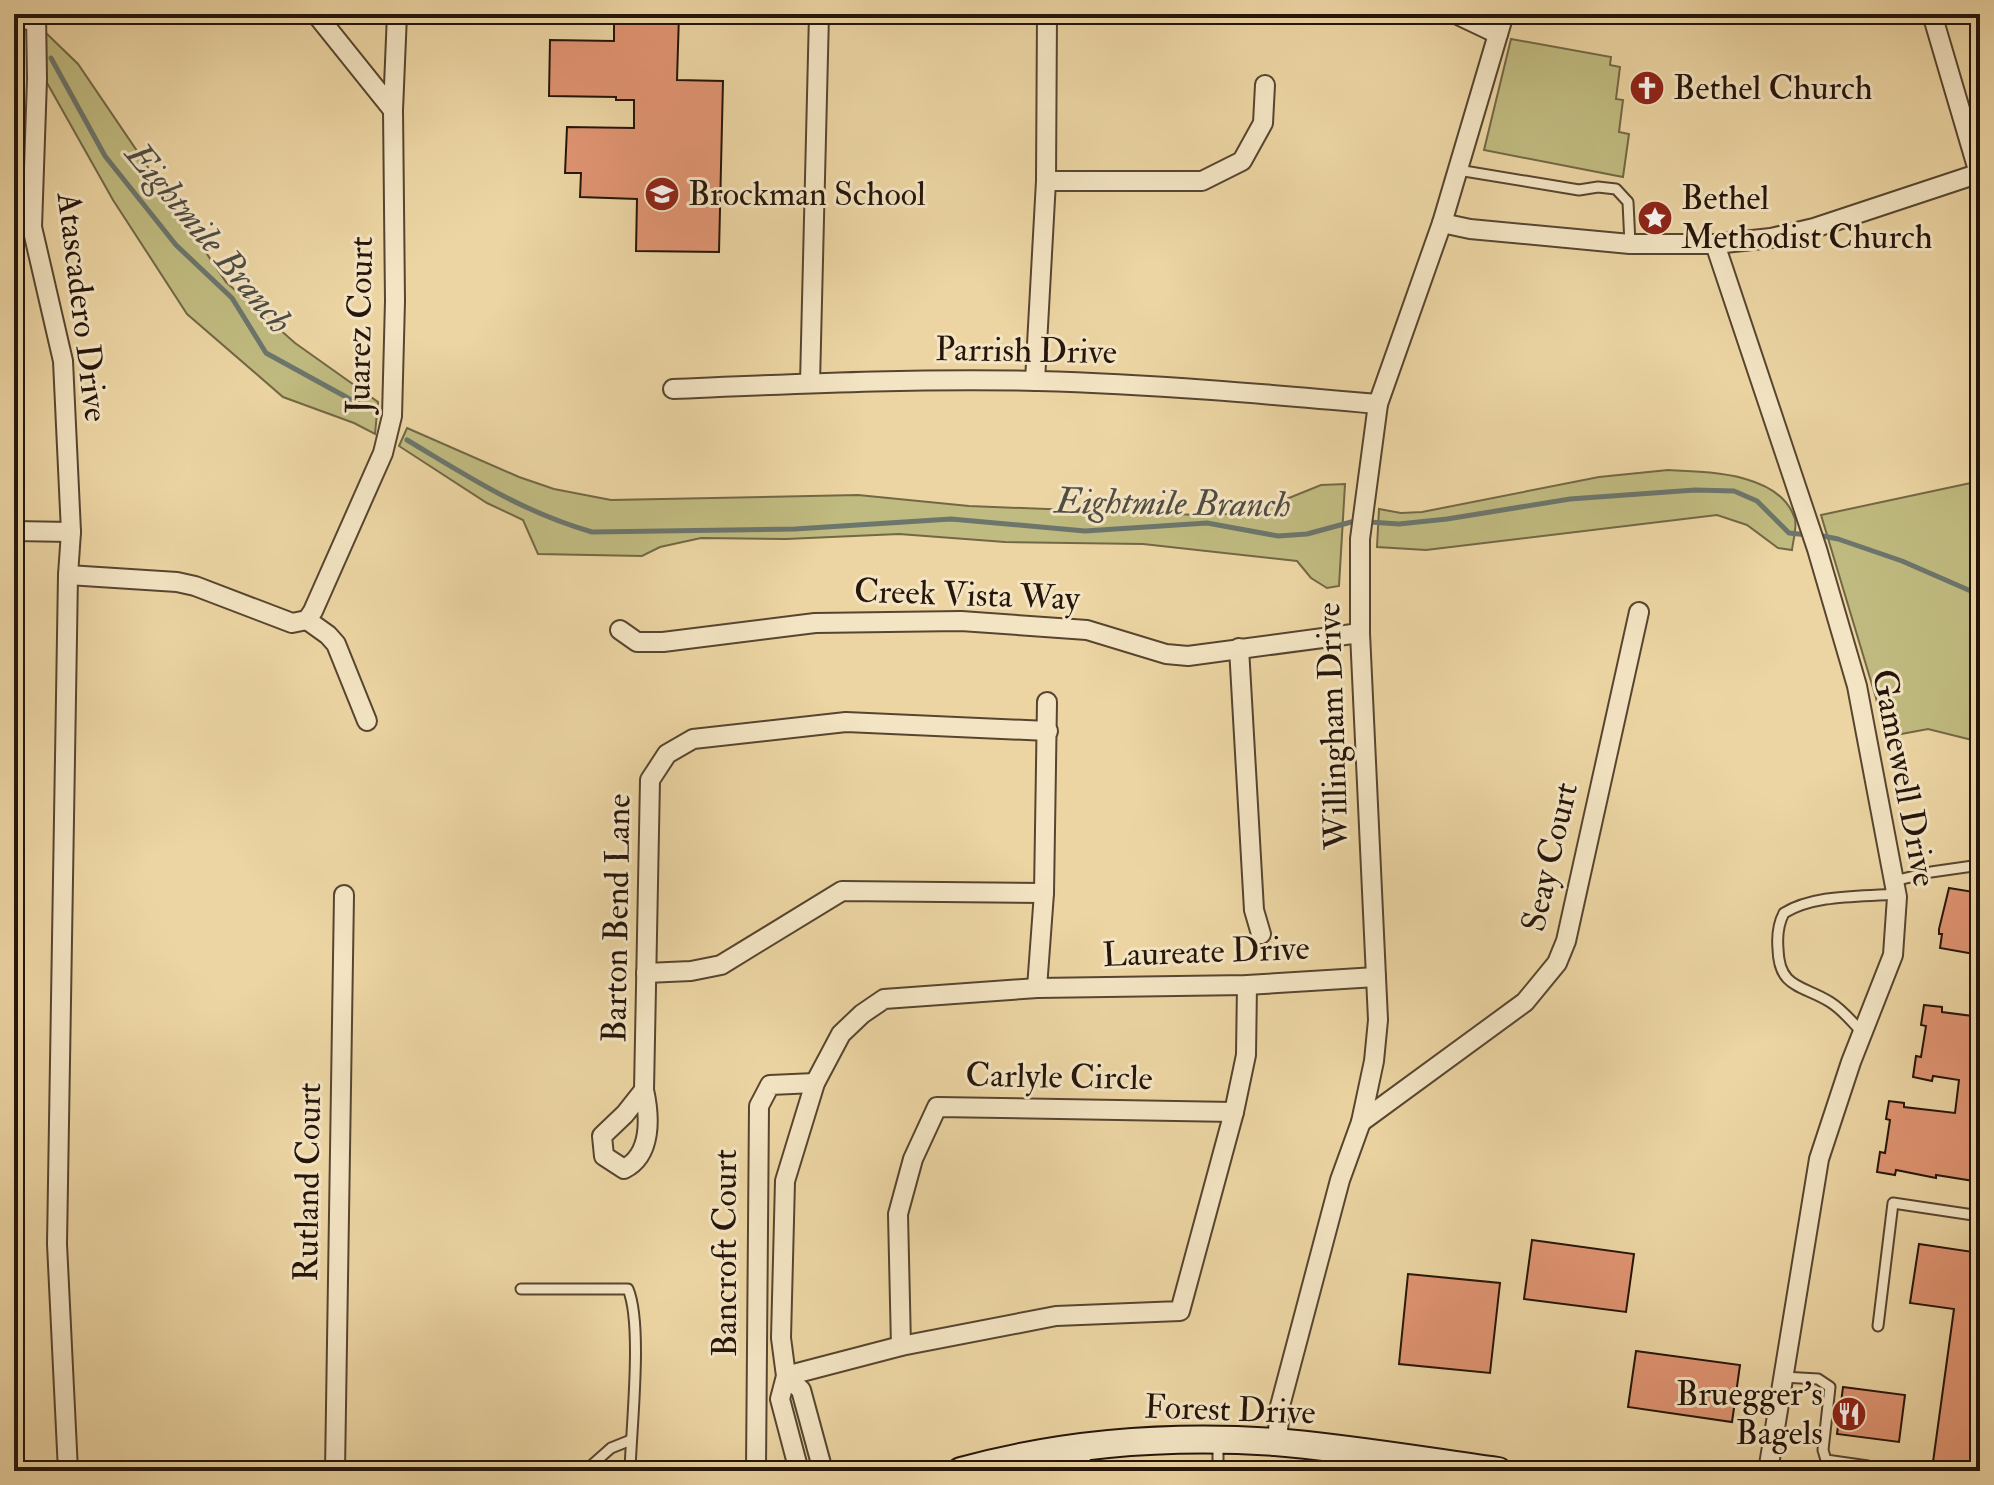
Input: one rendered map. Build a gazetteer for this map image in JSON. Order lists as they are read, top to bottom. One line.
{"streets":{"main road":["Forest Drive"],"street":["Atascadero Drive","Juarez Court","Parrish Drive","Creek Vista Way","Willingham Drive","Gamewell Drive","Seay Court","Barton Bend Lane","Laureate Drive","Carlyle Circle","Rutland Court","Bancroft Court"]},"crossings":[["Parrish Drive","Willingham Drive"],["Creek Vista Way","Willingham Drive"],["Willingham Drive","Seay Court"],["Willingham Drive","Laureate Drive"],["Willingham Drive","Forest Drive"],["Laureate Drive","Bancroft Court"]],"water":["Eightmile Branch"],"places":{"church":["Bethel Church"],"school or university":["Brockman School"],"place":["Bethel Methodist Church"],"restaurant":["Bruegger's Bagels"]}}
